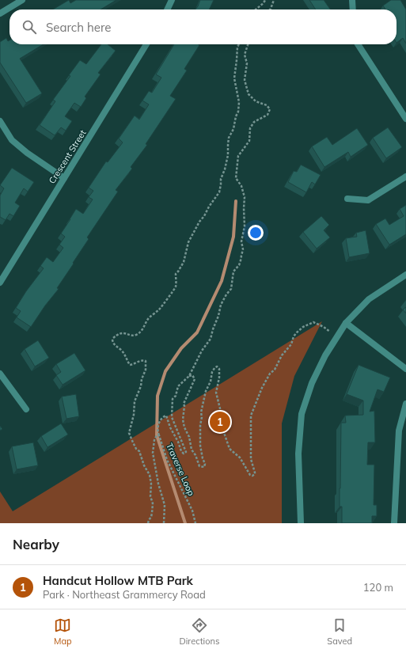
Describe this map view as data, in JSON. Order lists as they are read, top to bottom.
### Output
{
  "streets": {
    "street": ["Crescent Street"],
    "path": ["Traverse Loop"]
  },
  "page": {
    "search": "Search here",
    "pins": "1",
    "heading": "Nearby",
    "list": [
      {
        "mark": "1",
        "name": "Handcut Hollow MTB Park",
        "note": "Park · Northeast Grammercy Road",
        "value": "120 m"
      }
    ],
    "nav": ["Map", "Directions", "Saved"]
  }
}
